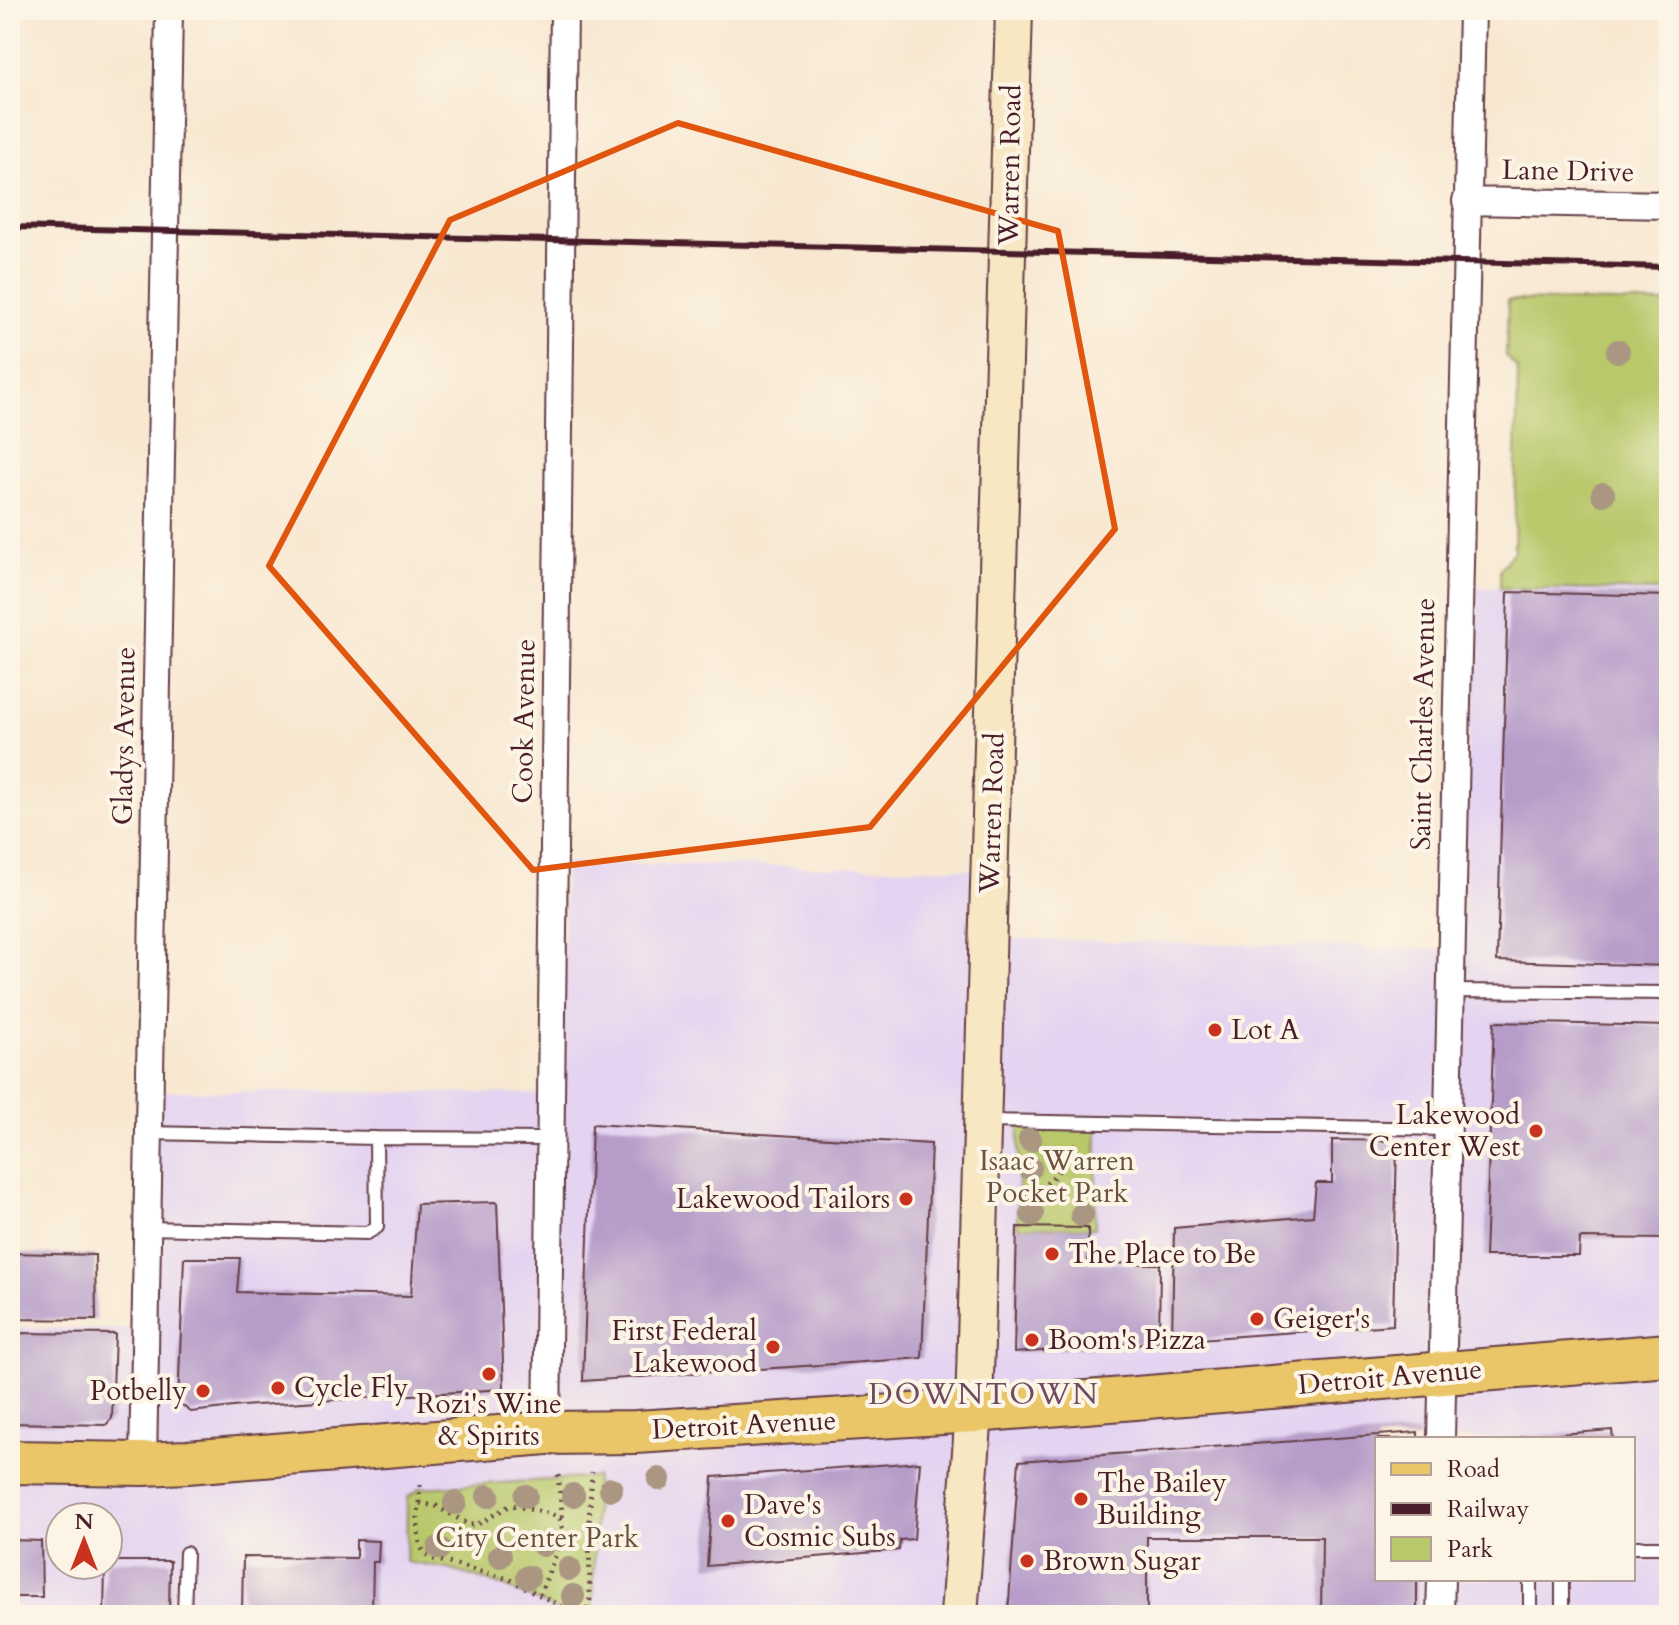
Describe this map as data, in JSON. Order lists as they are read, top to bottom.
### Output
{
  "streets": {
    "main road": ["Warren Road", "Detroit Avenue"],
    "street": [
      "Lane Drive",
      "Cook Avenue",
      "Saint Charles Avenue",
      "Gladys Avenue"
    ]
  },
  "crossings": [
    ["Warren Road", "Detroit Avenue"],
    ["Lane Drive", "Saint Charles Avenue"],
    ["Cook Avenue", "Detroit Avenue"],
    ["Saint Charles Avenue", "Detroit Avenue"],
    ["Gladys Avenue", "Detroit Avenue"]
  ],
  "districts": ["DOWNTOWN"],
  "parks": ["Isaac Warren Pocket Park", "City Center Park"],
  "places": [
    "Lot A",
    "Lakewood Center West",
    "Lakewood Tailors",
    "The Place to Be",
    "Geiger's",
    "Boom's Pizza",
    "First Federal Lakewood",
    "Rozi's Wine & Spirits",
    "Cycle Fly",
    "Potbelly",
    "The Bailey Building",
    "Dave's Cosmic Subs",
    "Brown Sugar"
  ],
  "legend": ["Road", "Railway", "Park"],
  "north": "top"
}
